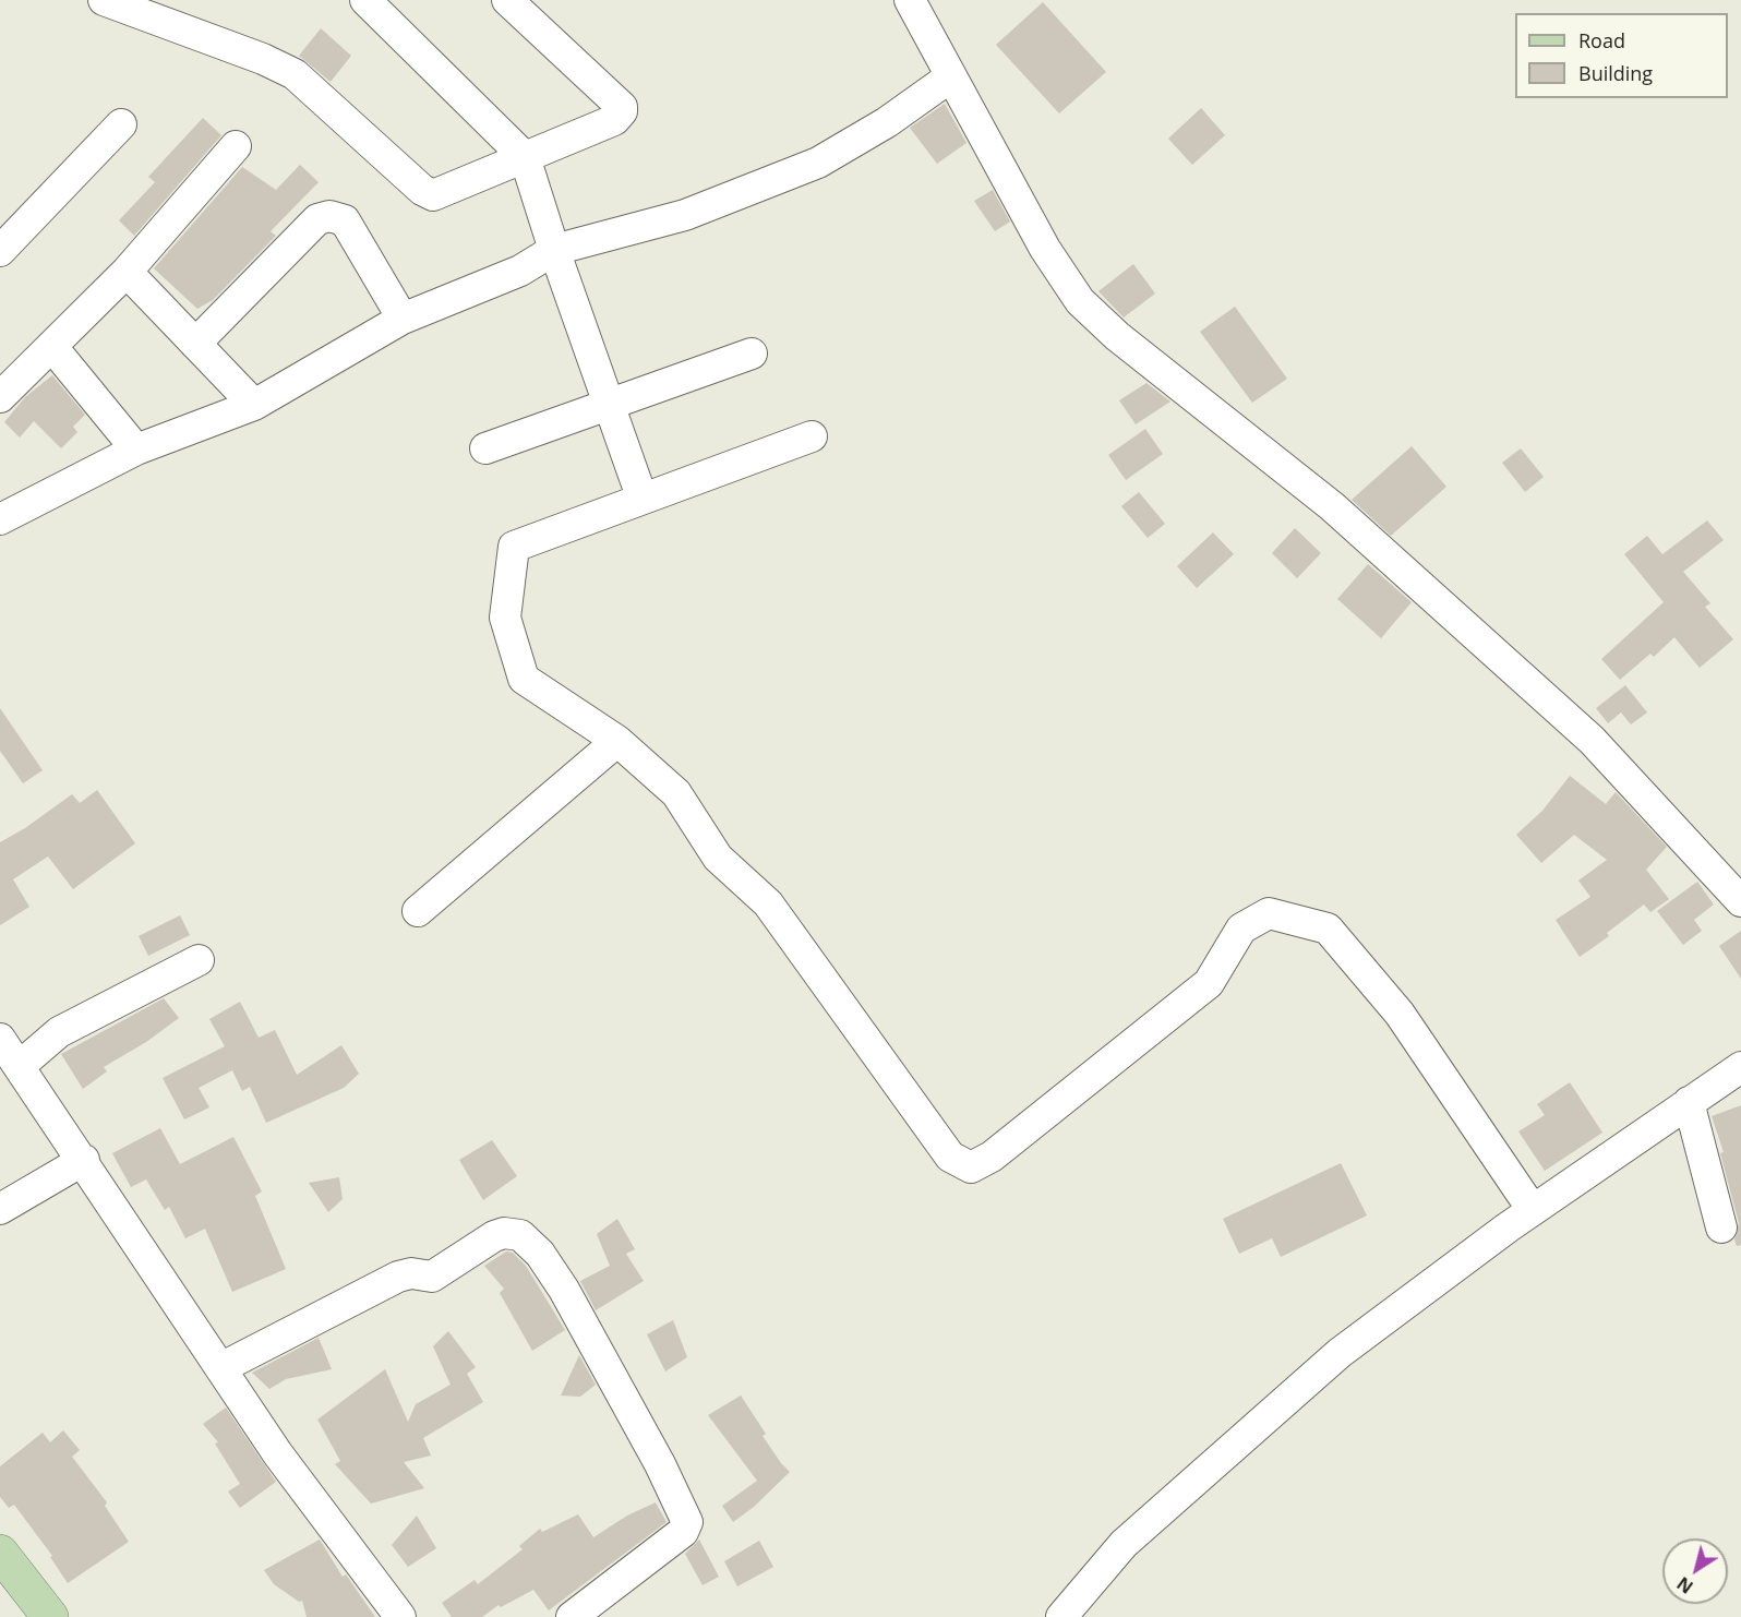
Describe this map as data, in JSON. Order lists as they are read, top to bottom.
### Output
{
  "legend": ["Road", "Building"],
  "north": "bottom left"
}
